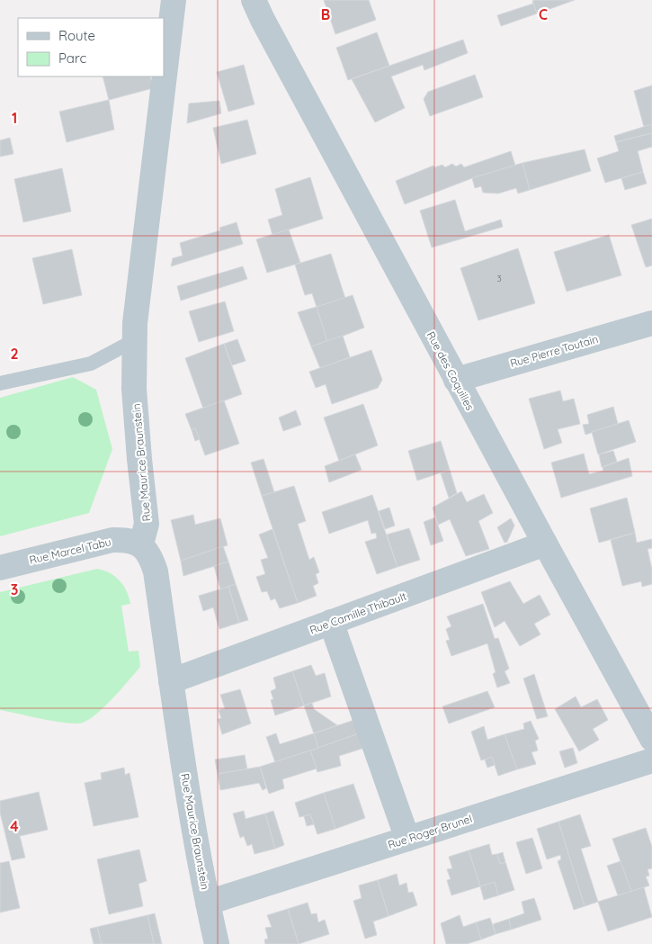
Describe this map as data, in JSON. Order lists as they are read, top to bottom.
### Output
{
  "streets": {
    "street": [
      "Rue Pierre Toutain",
      "Rue des Coquilles",
      "Rue Maurice Braunstein",
      "Rue Marcel Tabu",
      "Rue Camille Thibault",
      "Rue Roger Brunel"
    ]
  },
  "crossings": [
    ["Rue Pierre Toutain", "Rue des Coquilles"],
    ["Rue des Coquilles", "Rue Camille Thibault"],
    ["Rue Maurice Braunstein", "Rue Marcel Tabu"],
    ["Rue Maurice Braunstein", "Rue Camille Thibault"],
    ["Rue Maurice Braunstein", "Rue Roger Brunel"]
  ],
  "house_numbers": ["3"],
  "legend": ["Route", "Parc"],
  "grid": {
    "columns": ["B", "C"],
    "rows": [
      "1",
      "2",
      "3",
      "4"
    ]
  }
}
